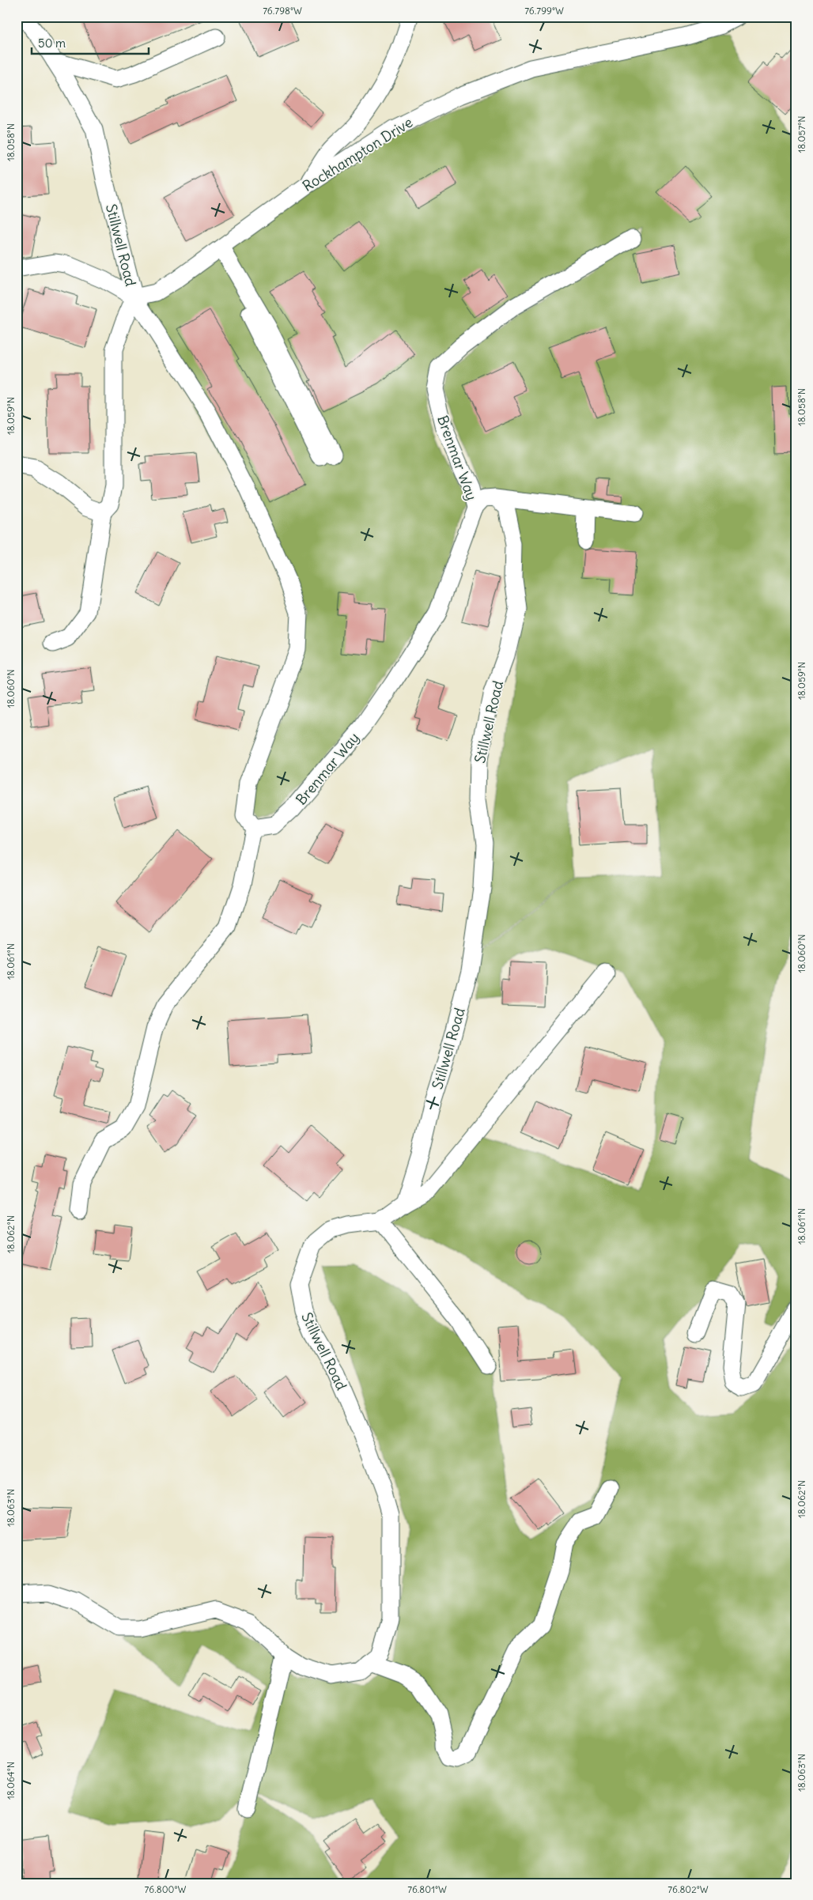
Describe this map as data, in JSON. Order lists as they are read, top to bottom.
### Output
{
  "streets": {
    "street": ["Rockhampton Drive", "Stillwell Road", "Brenmar Way"]
  },
  "crossings": [
    ["Rockhampton Drive", "Stillwell Road"]
  ],
  "scale_bar": "50 m",
  "coordinates": [
    "76.798°W",
    "76.799°W",
    "18.057°N",
    "18.058°N",
    "18.059°N",
    "18.060°N",
    "18.061°N",
    "18.062°N",
    "18.063°N",
    "18.064°N",
    "76.800°W",
    "76.801°W",
    "76.802°W"
  ]
}
